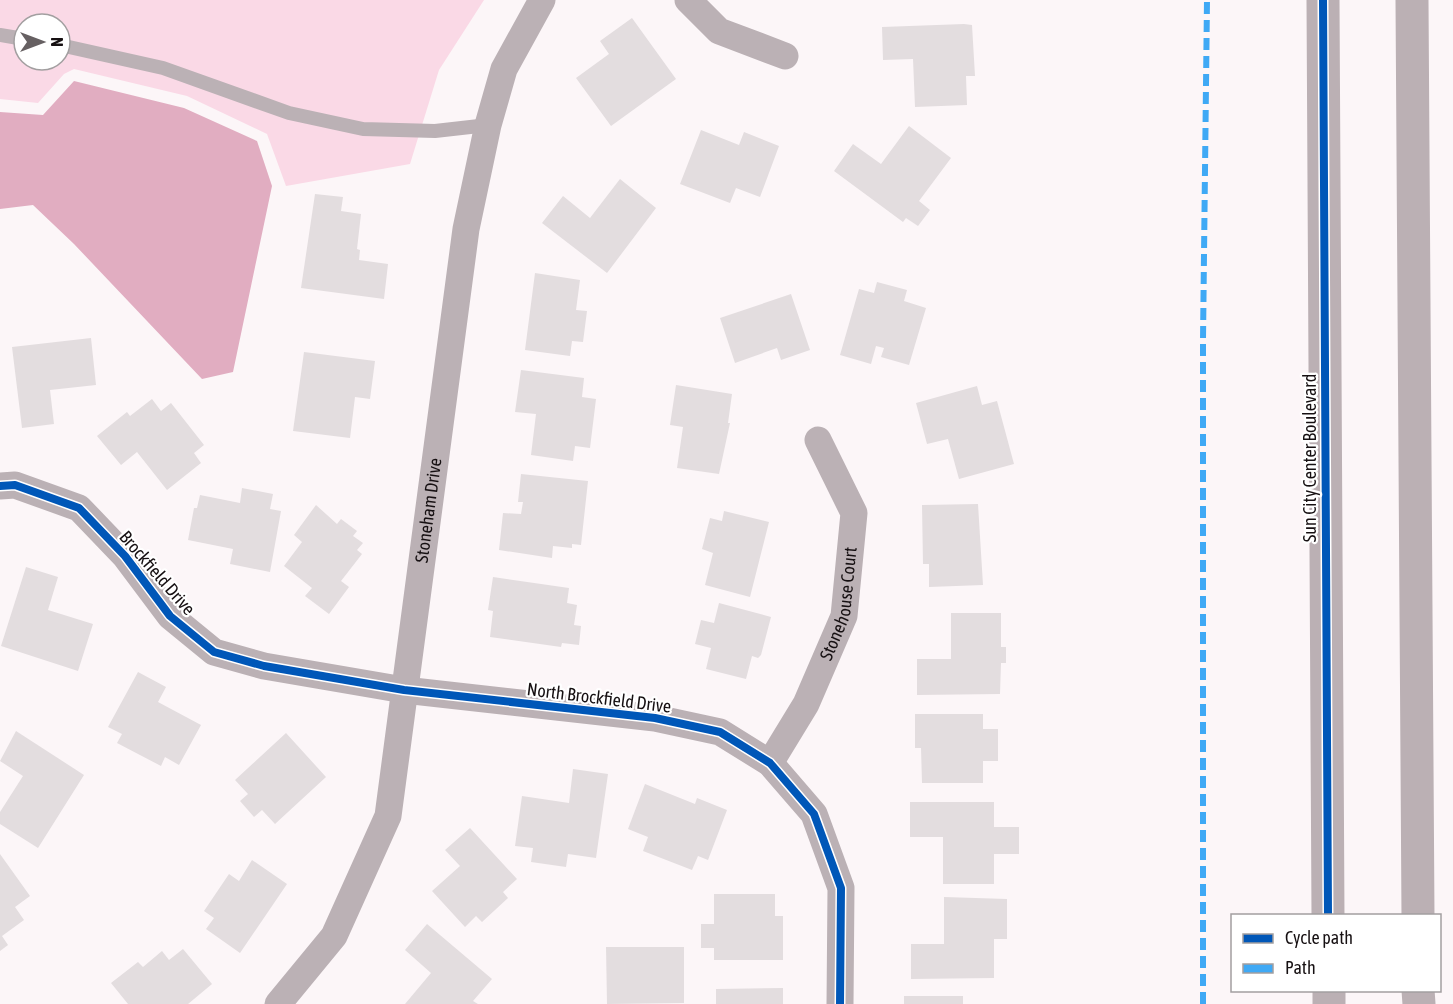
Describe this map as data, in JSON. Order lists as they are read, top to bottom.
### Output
{
  "streets": {
    "main road": ["Sun City Center Boulevard"],
    "street": [
      "Stoneham Drive",
      "Brockfield Drive",
      "Stonehouse Court",
      "North Brockfield Drive"
    ]
  },
  "crossings": [
    ["Stoneham Drive", "Brockfield Drive"],
    ["Stoneham Drive", "North Brockfield Drive"],
    ["Brockfield Drive", "North Brockfield Drive"],
    ["Stonehouse Court", "North Brockfield Drive"]
  ],
  "legend": ["Cycle path", "Path"],
  "north": "right"
}
